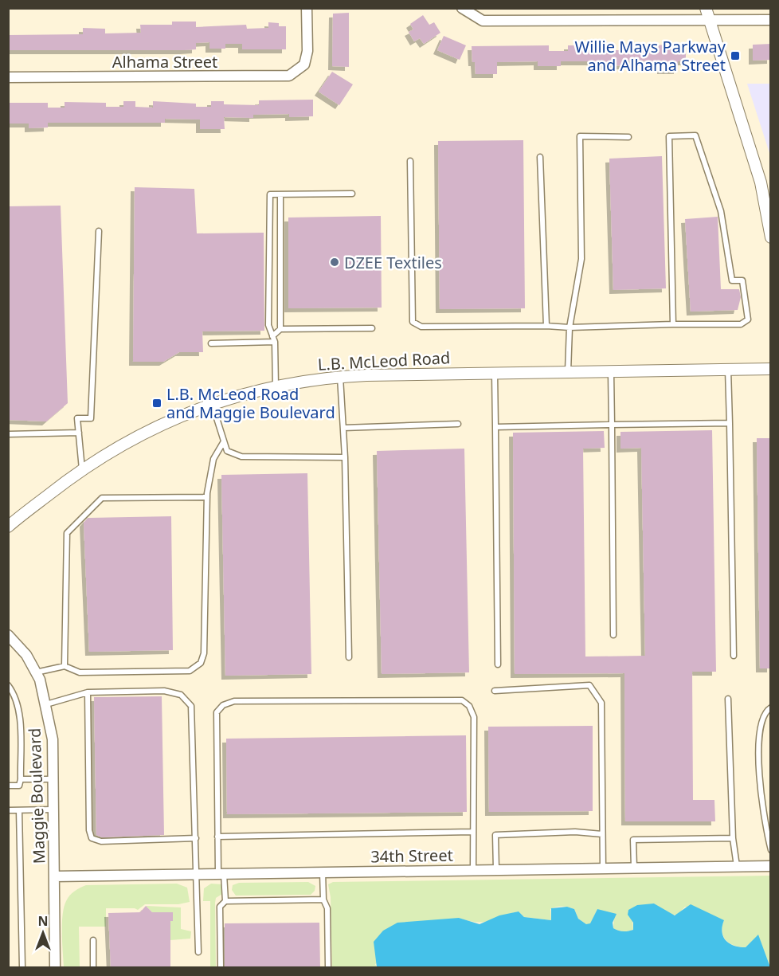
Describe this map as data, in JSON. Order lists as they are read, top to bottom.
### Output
{
  "streets": {
    "street": [
      "Alhama Street",
      "L.B. McLeod Road",
      "Maggie Boulevard",
      "34th Street"
    ]
  },
  "crossings": [
    ["Maggie Boulevard", "34th Street"]
  ],
  "places": {
    "transit": ["Willie Mays Parkway and Alhama Street", "L.B. McLeod Road and Maggie Boulevard"],
    "other": ["DZEE Textiles"]
  },
  "north": "top"
}
